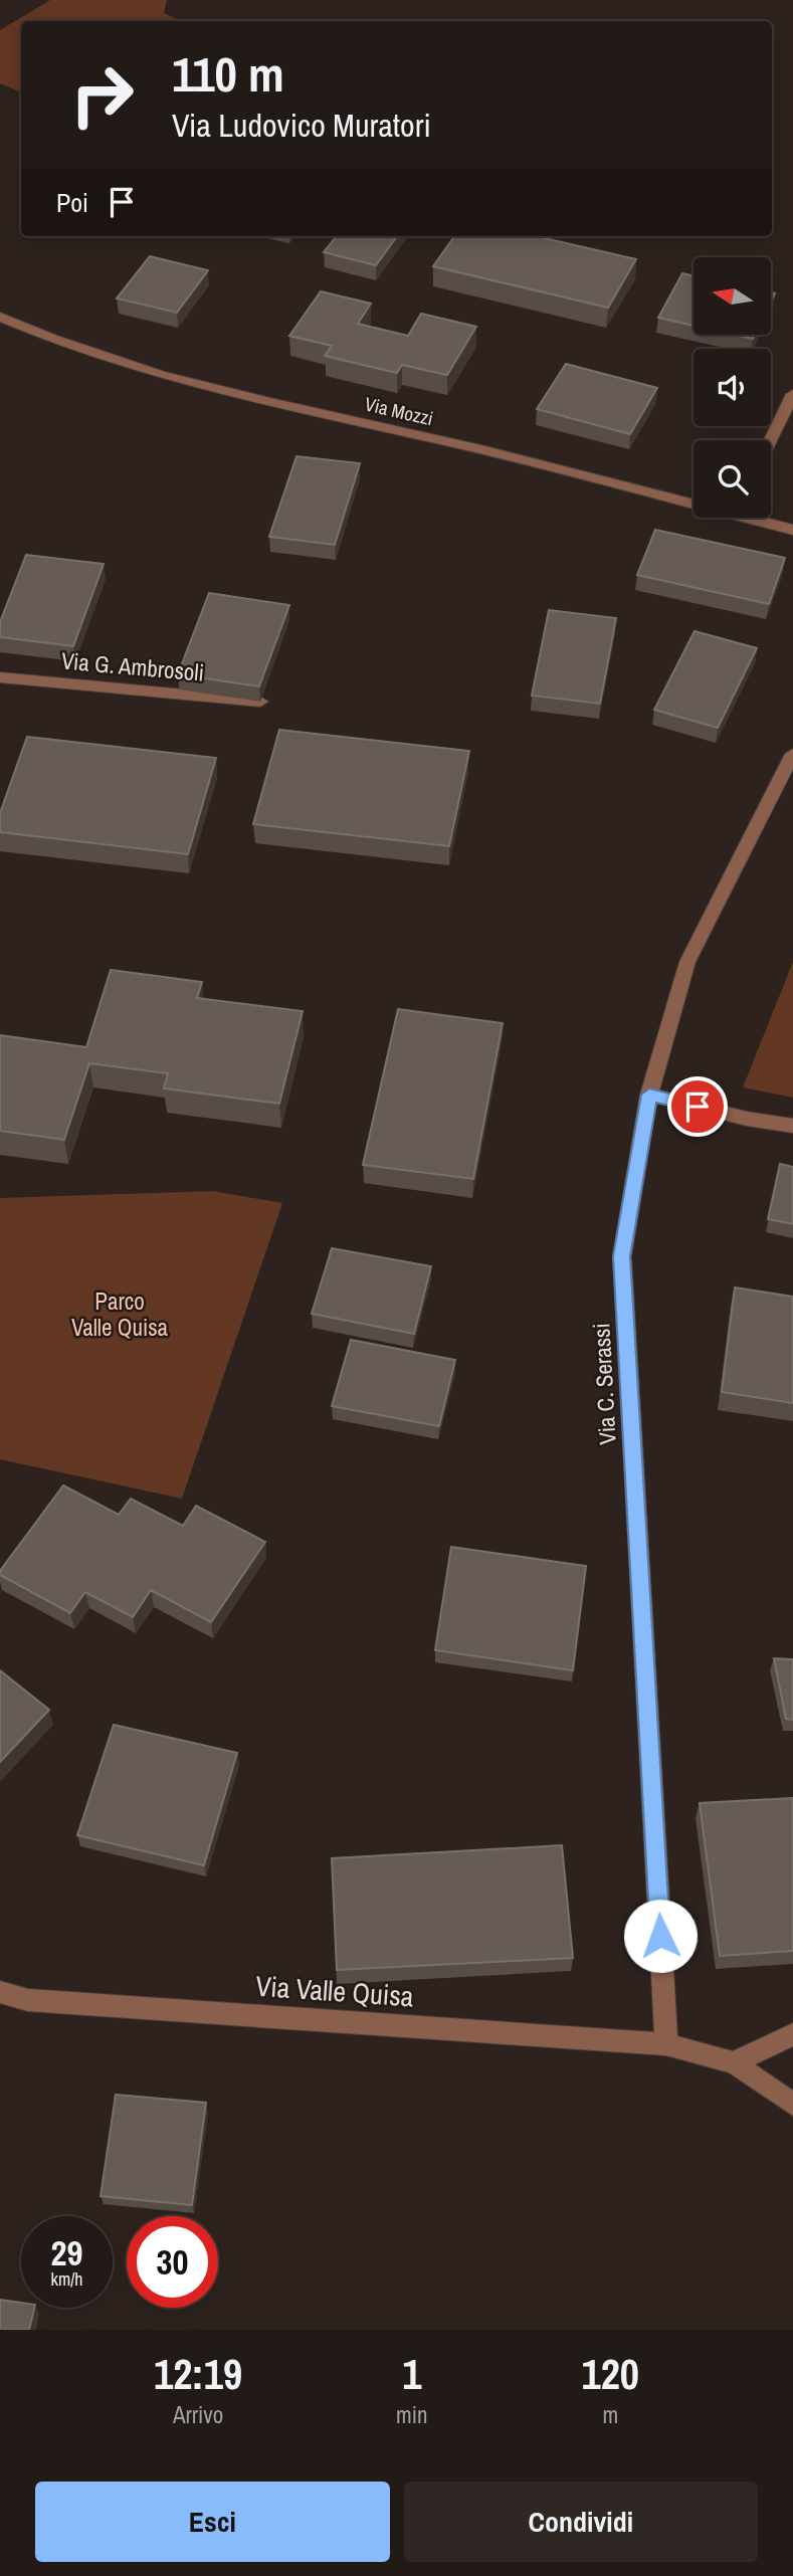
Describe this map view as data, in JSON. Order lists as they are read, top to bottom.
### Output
{
  "streets": {
    "street": [
      "Via Mozzi",
      "Via G. Ambrosoli",
      "Via C. Serassi",
      "Via Valle Quisa"
    ]
  },
  "crossings": [
    ["Via C. Serassi", "Via Valle Quisa"]
  ],
  "parks": ["Parco Valle Quisa"],
  "north": "left",
  "page": {
    "turn": ["110 m", "Via Ludovico Muratori"],
    "then": "Poi",
    "speed": "29 km/h",
    "limit": "30",
    "eta": [
      "12:19",
      "Arrivo",
      "1",
      "min",
      "120",
      "m"
    ],
    "buttons": ["Esci", "Condividi"]
  }
}
